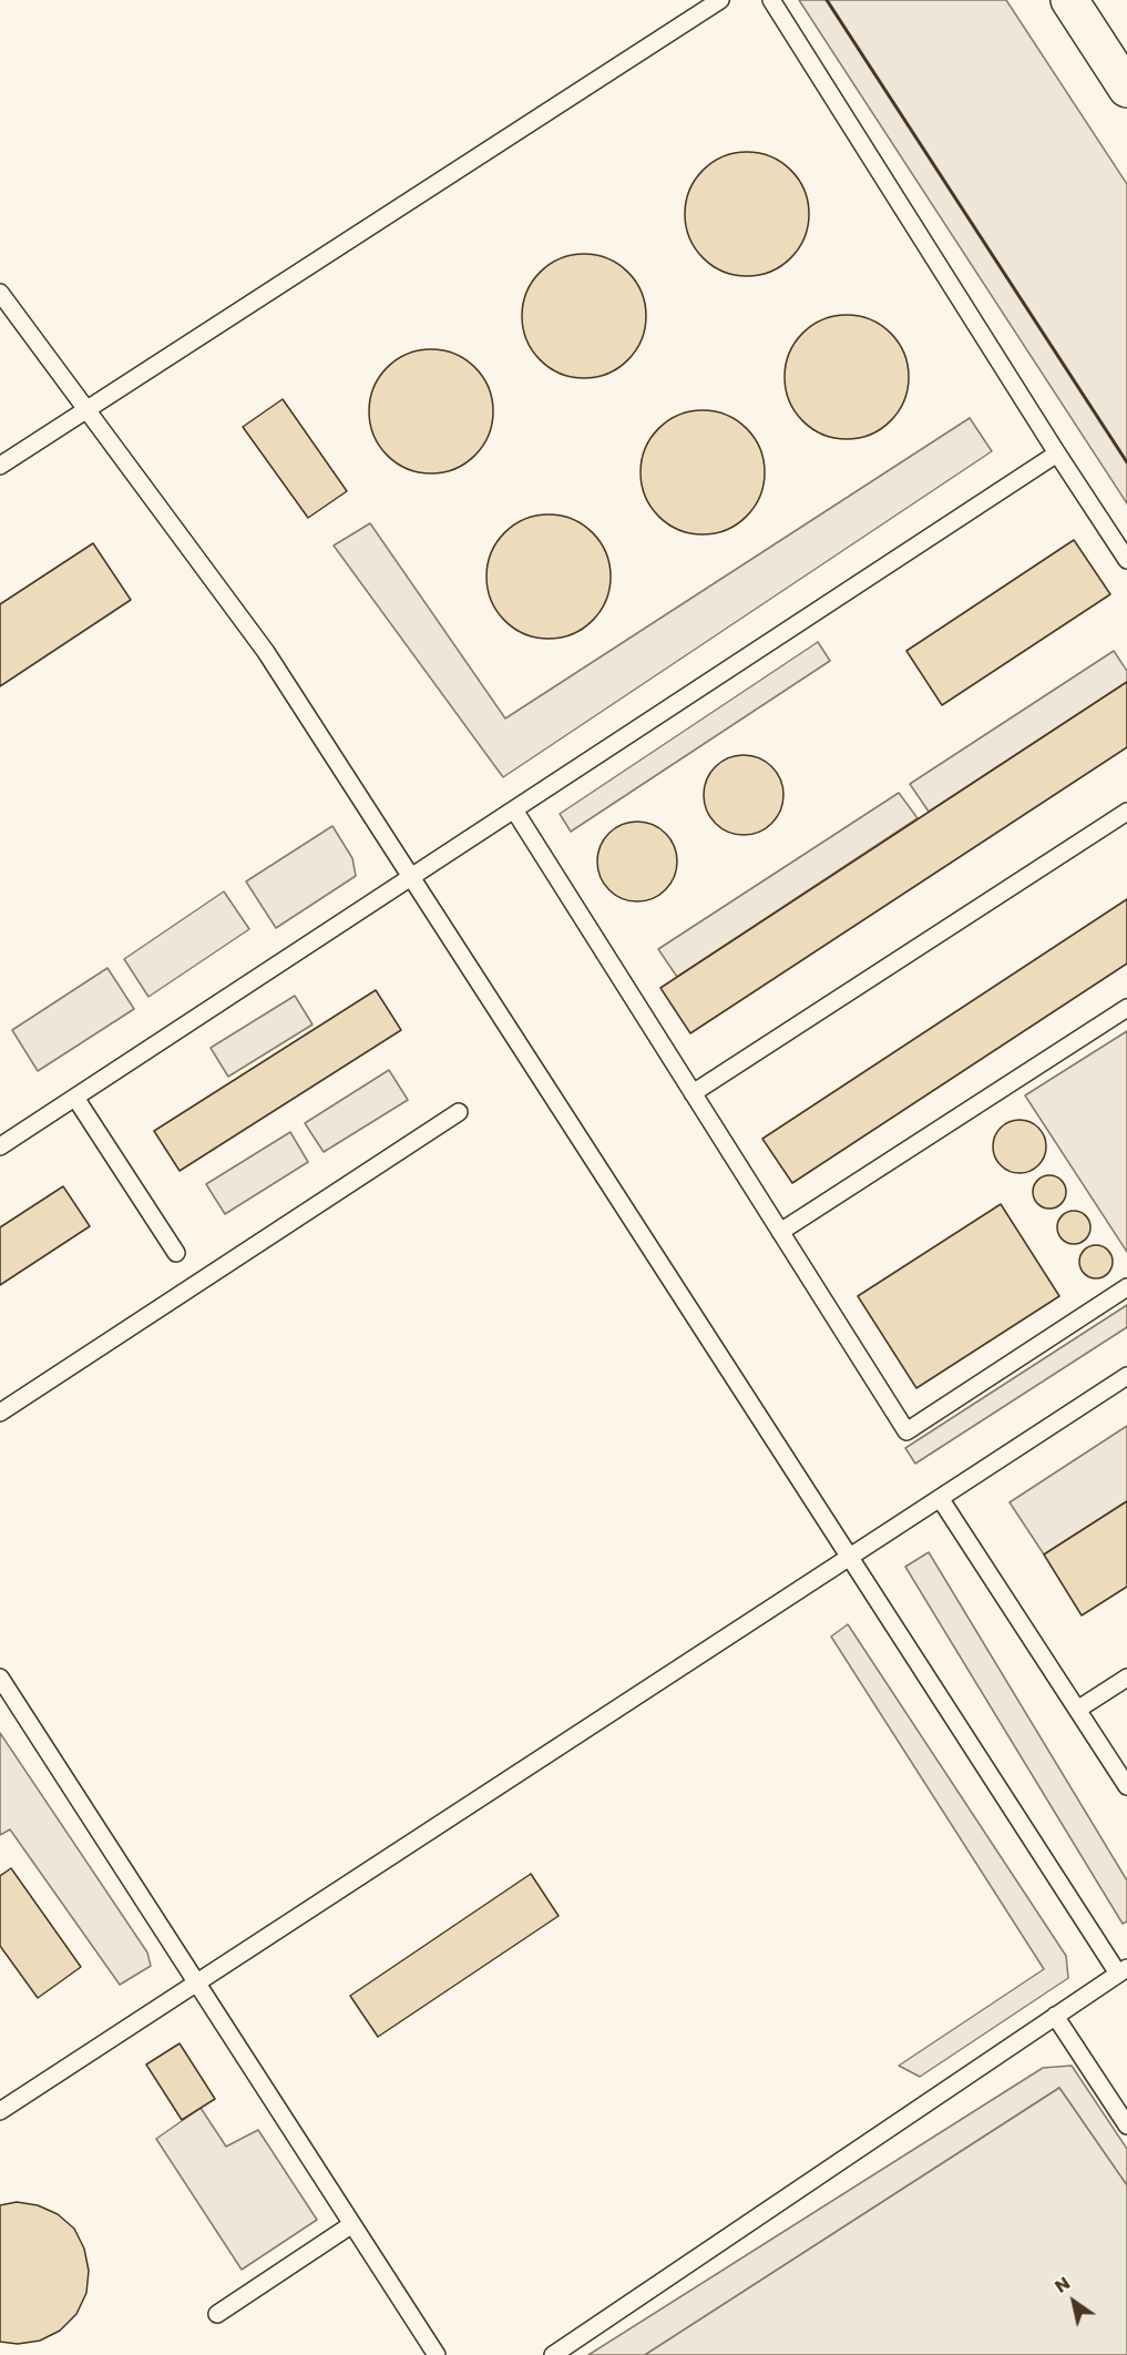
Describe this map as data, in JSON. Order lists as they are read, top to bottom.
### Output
{
  "north": "top left"
}
